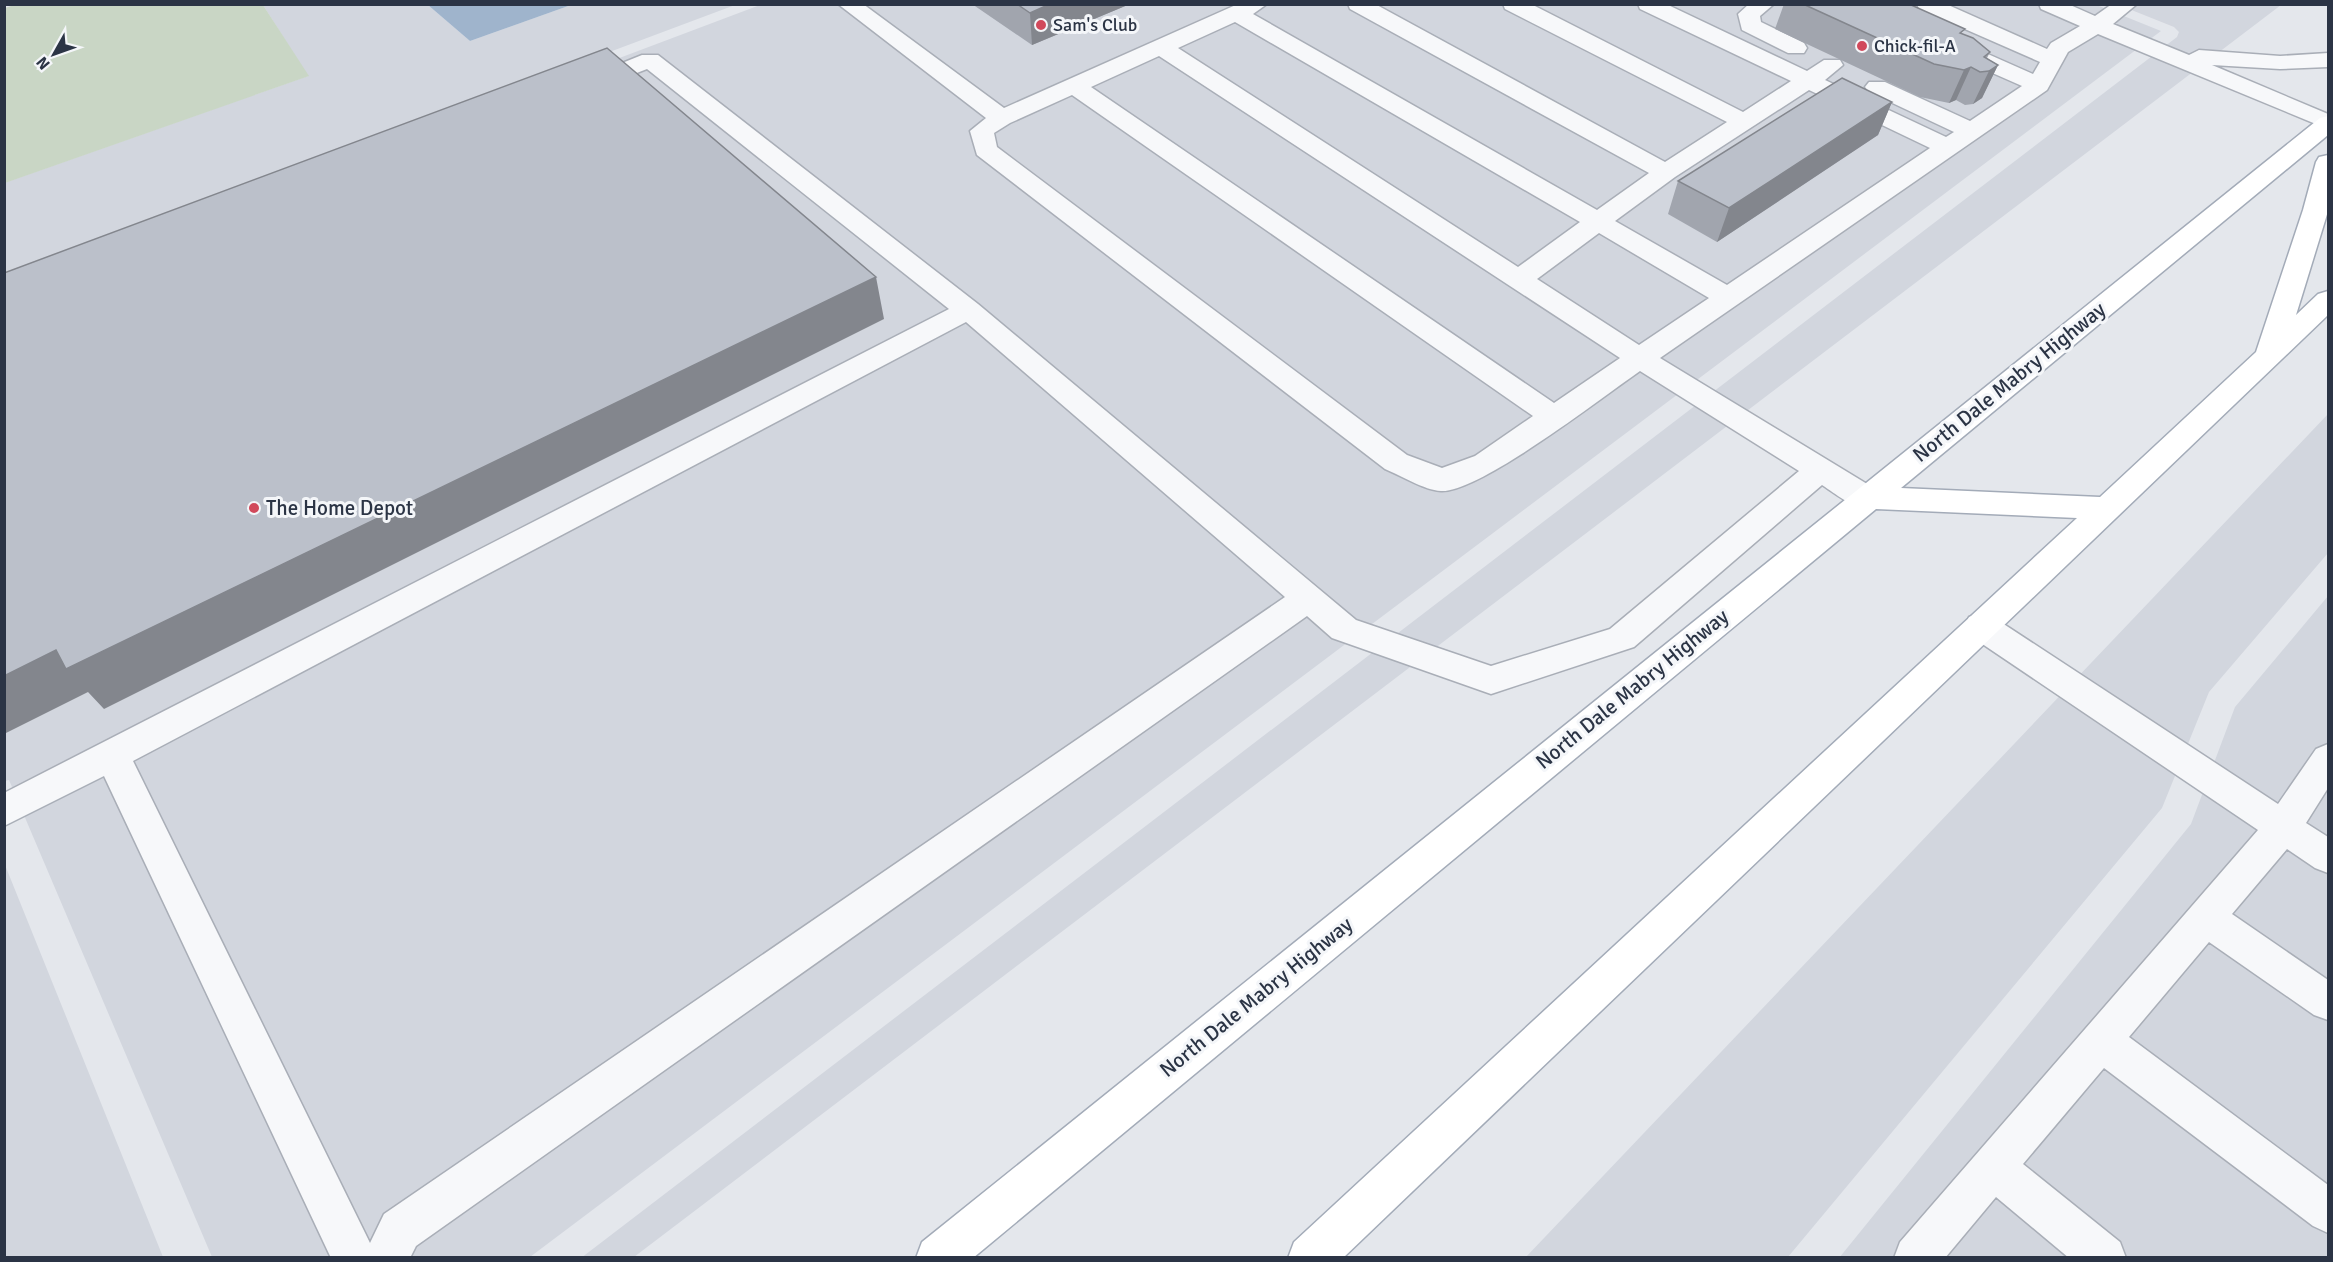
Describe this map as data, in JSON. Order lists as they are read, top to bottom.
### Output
{
  "streets": {
    "main road": ["North Dale Mabry Highway"]
  },
  "places": ["Sam's Club", "Chick-fil-A", "The Home Depot"],
  "north": "bottom left"
}
